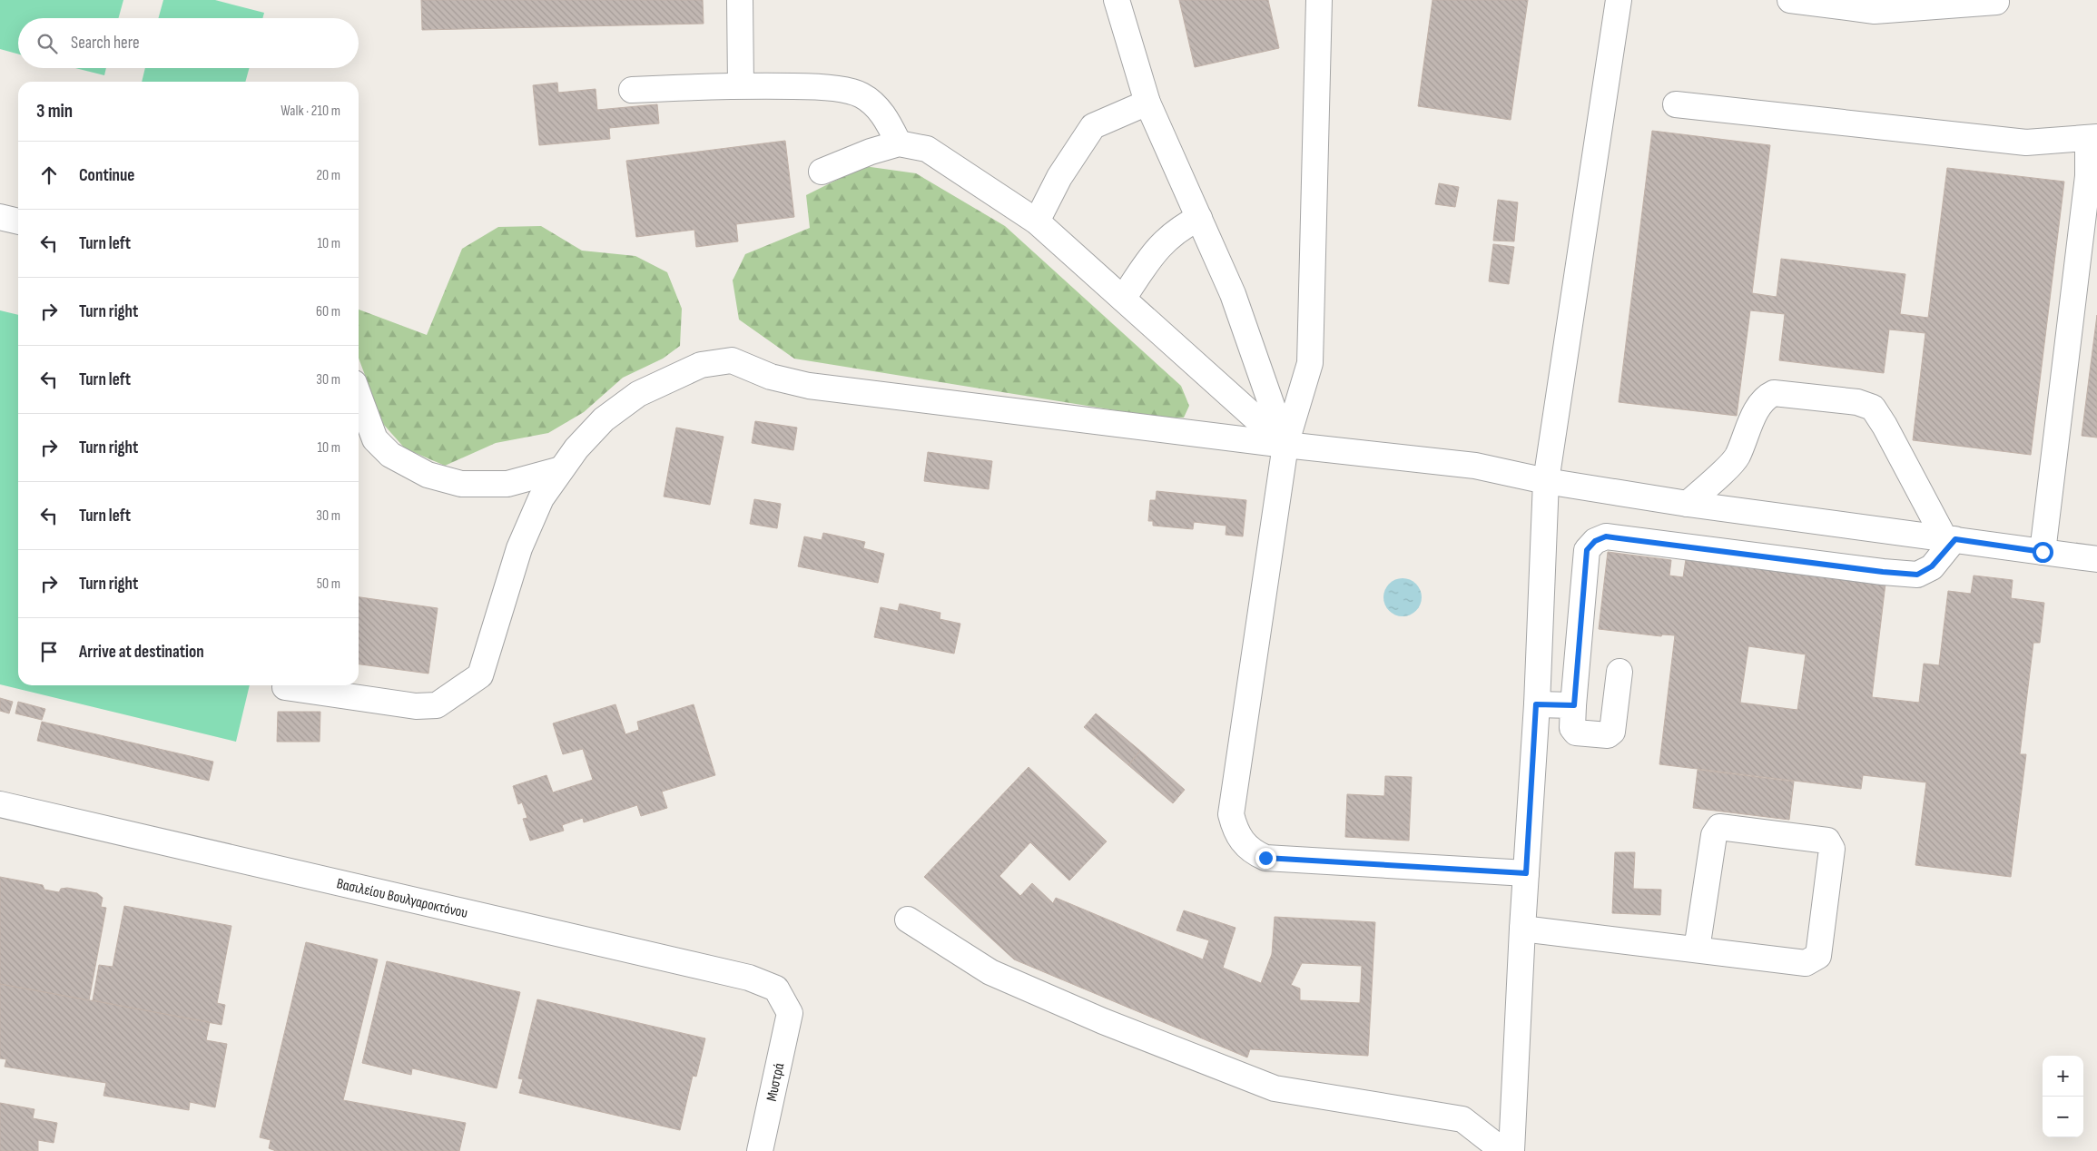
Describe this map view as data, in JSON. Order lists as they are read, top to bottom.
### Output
{
  "streets": {
    "street": ["Βασιλείου Βουλγαροκτόνου", "Μυστρά"]
  },
  "crossings": [
    ["Βασιλείου Βουλγαροκτόνου", "Μυστρά"]
  ],
  "page": {
    "search": "Search here",
    "heading": ["3 min", "Walk · 210 m"],
    "list": [
      ["Continue", "20 m"],
      ["Turn left", "10 m"],
      ["Turn right", "60 m"],
      ["Turn left", "30 m"],
      ["Turn right", "10 m"],
      ["Turn left", "30 m"],
      ["Turn right", "50 m"],
      "Arrive at destination"
    ],
    "map_buttons": ["+", "−"]
  }
}
